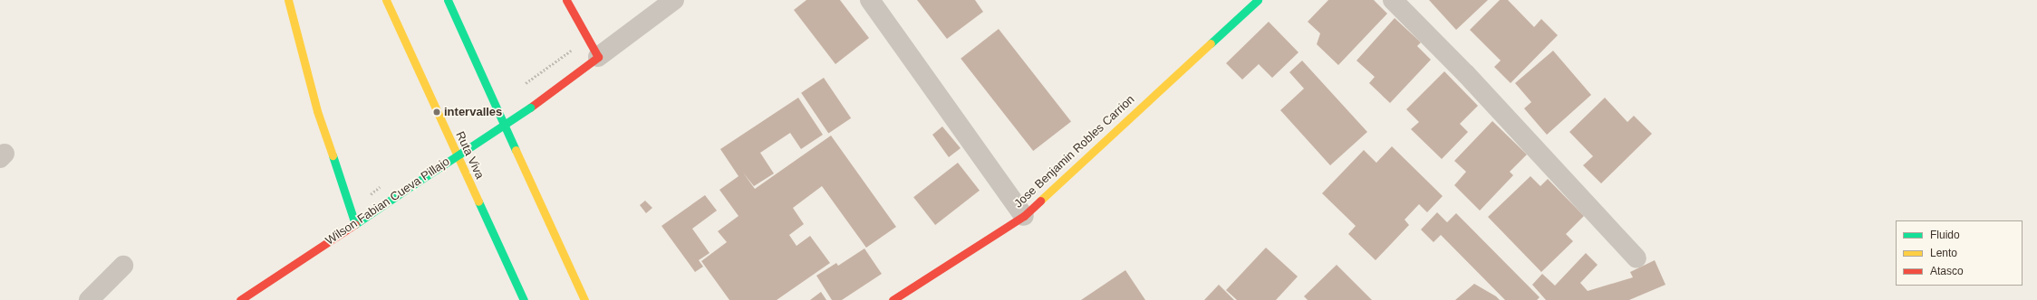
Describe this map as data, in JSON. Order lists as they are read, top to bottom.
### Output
{
  "streets": {
    "main road": ["Jose Benjamin Robles Carrion", "Ruta Viva", "Wilson Fabian Cueva Pillajo"]
  },
  "places": ["intervalles"],
  "legend": ["Fluido", "Lento", "Atasco"]
}
